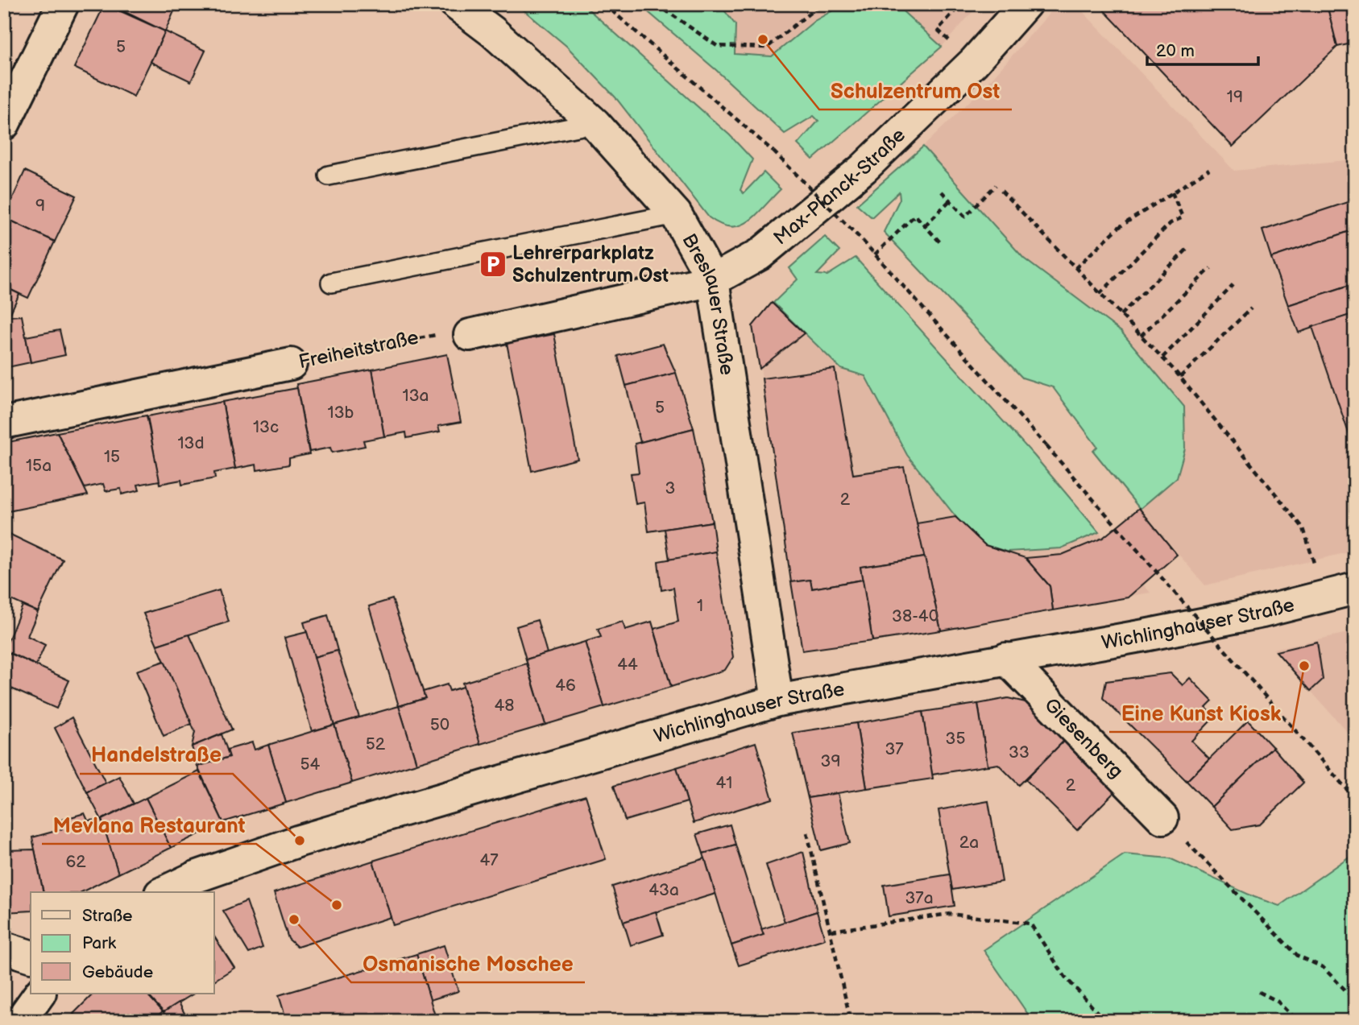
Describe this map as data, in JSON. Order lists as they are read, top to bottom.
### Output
{
  "streets": {
    "street": [
      "Max-Planck-Straße",
      "Breslauer Straße",
      "Freiheitstraße",
      "Wichlinghauser Straße",
      "Giesenberg"
    ]
  },
  "crossings": [
    ["Max-Planck-Straße", "Breslauer Straße"],
    ["Breslauer Straße", "Wichlinghauser Straße"],
    ["Wichlinghauser Straße", "Giesenberg"]
  ],
  "places": {
    "other": [
      "Schulzentrum Ost",
      "Eine Kunst Kiosk",
      "Handelstraße",
      "Mevlana Restaurant",
      "Osmanische Moschee"
    ],
    "parking": ["Lehrerparkplatz Schulzentrum Ost"]
  },
  "house_numbers": [
    "5",
    "19",
    "9",
    "13a",
    "5",
    "13b",
    "13c",
    "13d",
    "15",
    "15a",
    "3",
    "2",
    "1",
    "38-40",
    "44",
    "46",
    "48",
    "50",
    "35",
    "52",
    "37",
    "33",
    "39",
    "54",
    "41",
    "2",
    "2a",
    "47",
    "62",
    "43a",
    "37a"
  ],
  "legend": ["Straße", "Park", "Gebäude"],
  "scale_bar": "20 m"
}
